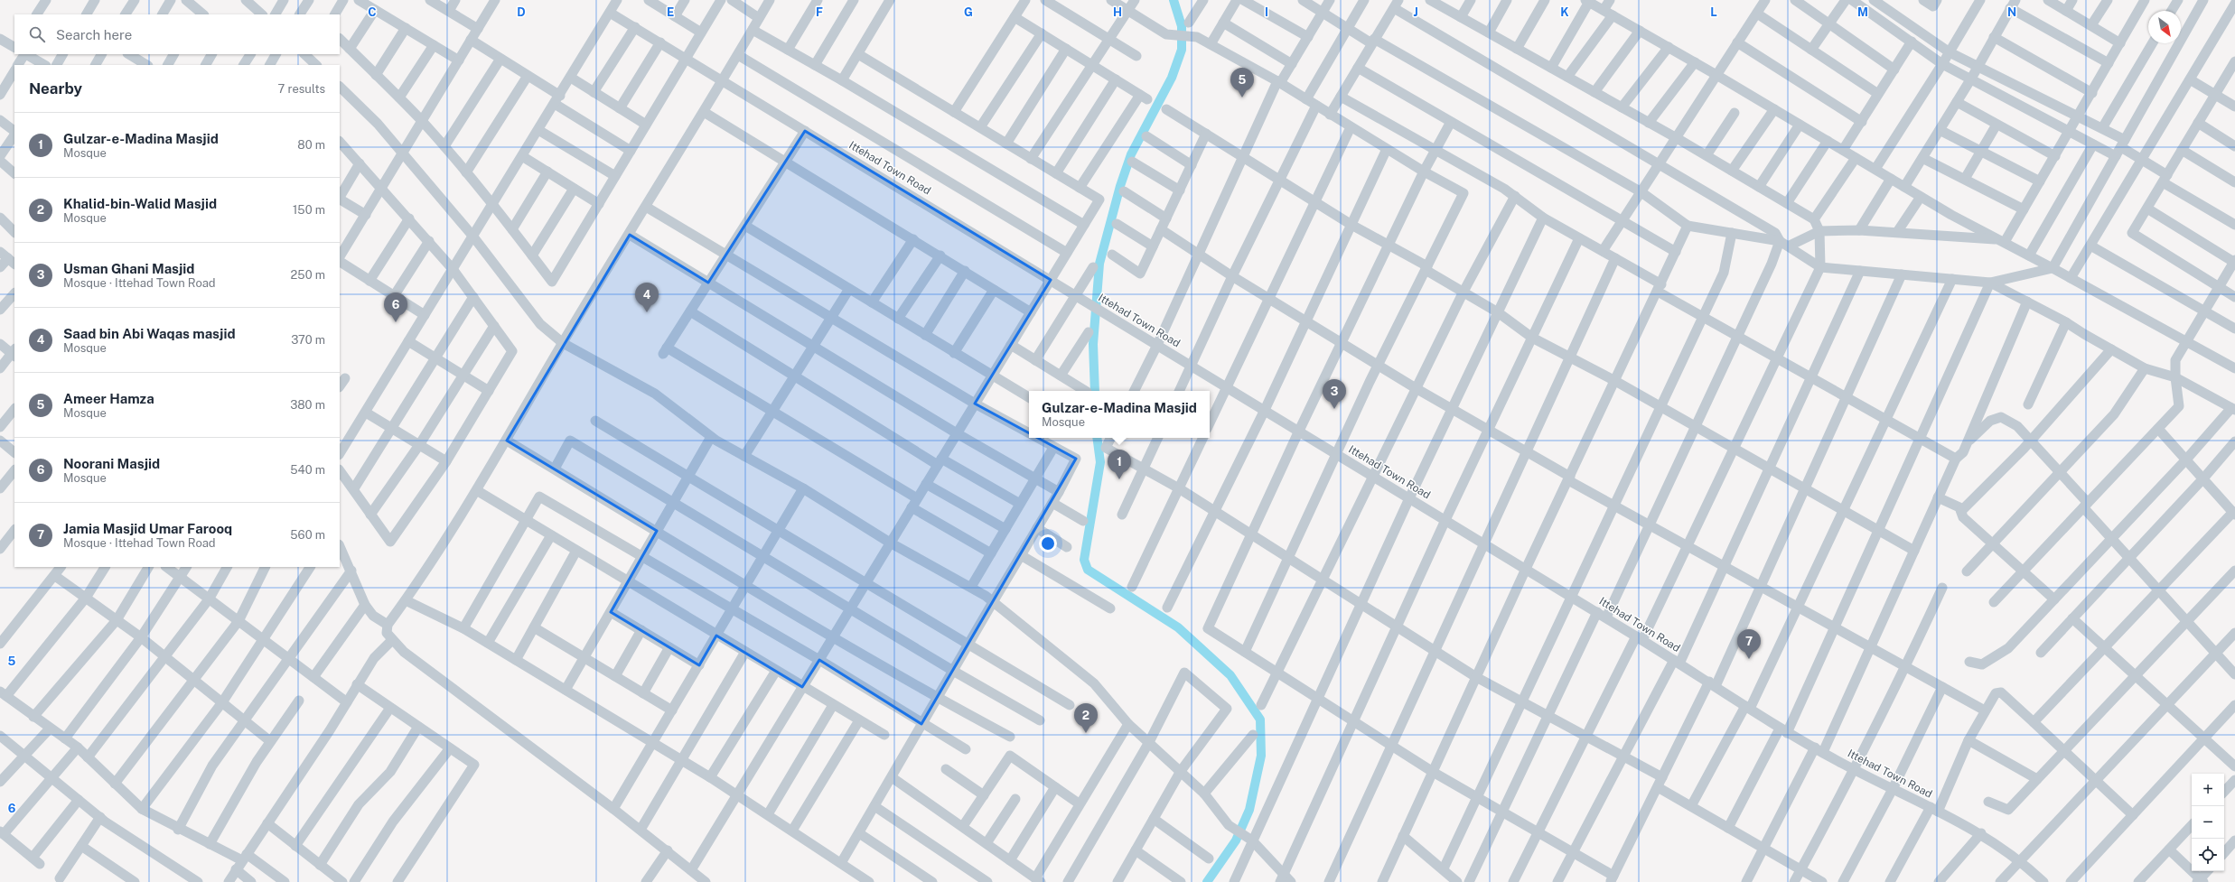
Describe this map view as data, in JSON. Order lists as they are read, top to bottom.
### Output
{
  "streets": {
    "street": ["Ittehad Town Road"]
  },
  "north": "bottom right",
  "page": {
    "search": "Search here",
    "heading": ["Nearby", "7 results"],
    "pins": [
      "5",
      "4",
      "6",
      "3",
      "1",
      "7",
      "2"
    ],
    "list": [
      {
        "mark": "1",
        "name": "Gulzar-e-Madina Masjid",
        "note": "Mosque",
        "value": "80 m"
      },
      {
        "mark": "2",
        "name": "Khalid-bin-Walid Masjid",
        "note": "Mosque",
        "value": "150 m"
      },
      {
        "mark": "3",
        "name": "Usman Ghani Masjid",
        "note": "Mosque · Ittehad Town Road",
        "value": "250 m"
      },
      {
        "mark": "4",
        "name": "Saad bin Abi Waqas masjid",
        "note": "Mosque",
        "value": "370 m"
      },
      {
        "mark": "5",
        "name": "Ameer Hamza",
        "note": "Mosque",
        "value": "380 m"
      },
      {
        "mark": "6",
        "name": "Noorani Masjid",
        "note": "Mosque",
        "value": "540 m"
      },
      {
        "mark": "7",
        "name": "Jamia Masjid Umar Farooq",
        "note": "Mosque · Ittehad Town Road",
        "value": "560 m"
      }
    ],
    "popup": ["Gulzar-e-Madina Masjid", "Mosque"],
    "map_buttons": ["+", "−"]
  },
  "grid": {
    "columns": [
      "C",
      "D",
      "E",
      "F",
      "G",
      "H",
      "I",
      "J",
      "K",
      "L",
      "M",
      "N"
    ],
    "rows": ["5", "6"]
  }
}
